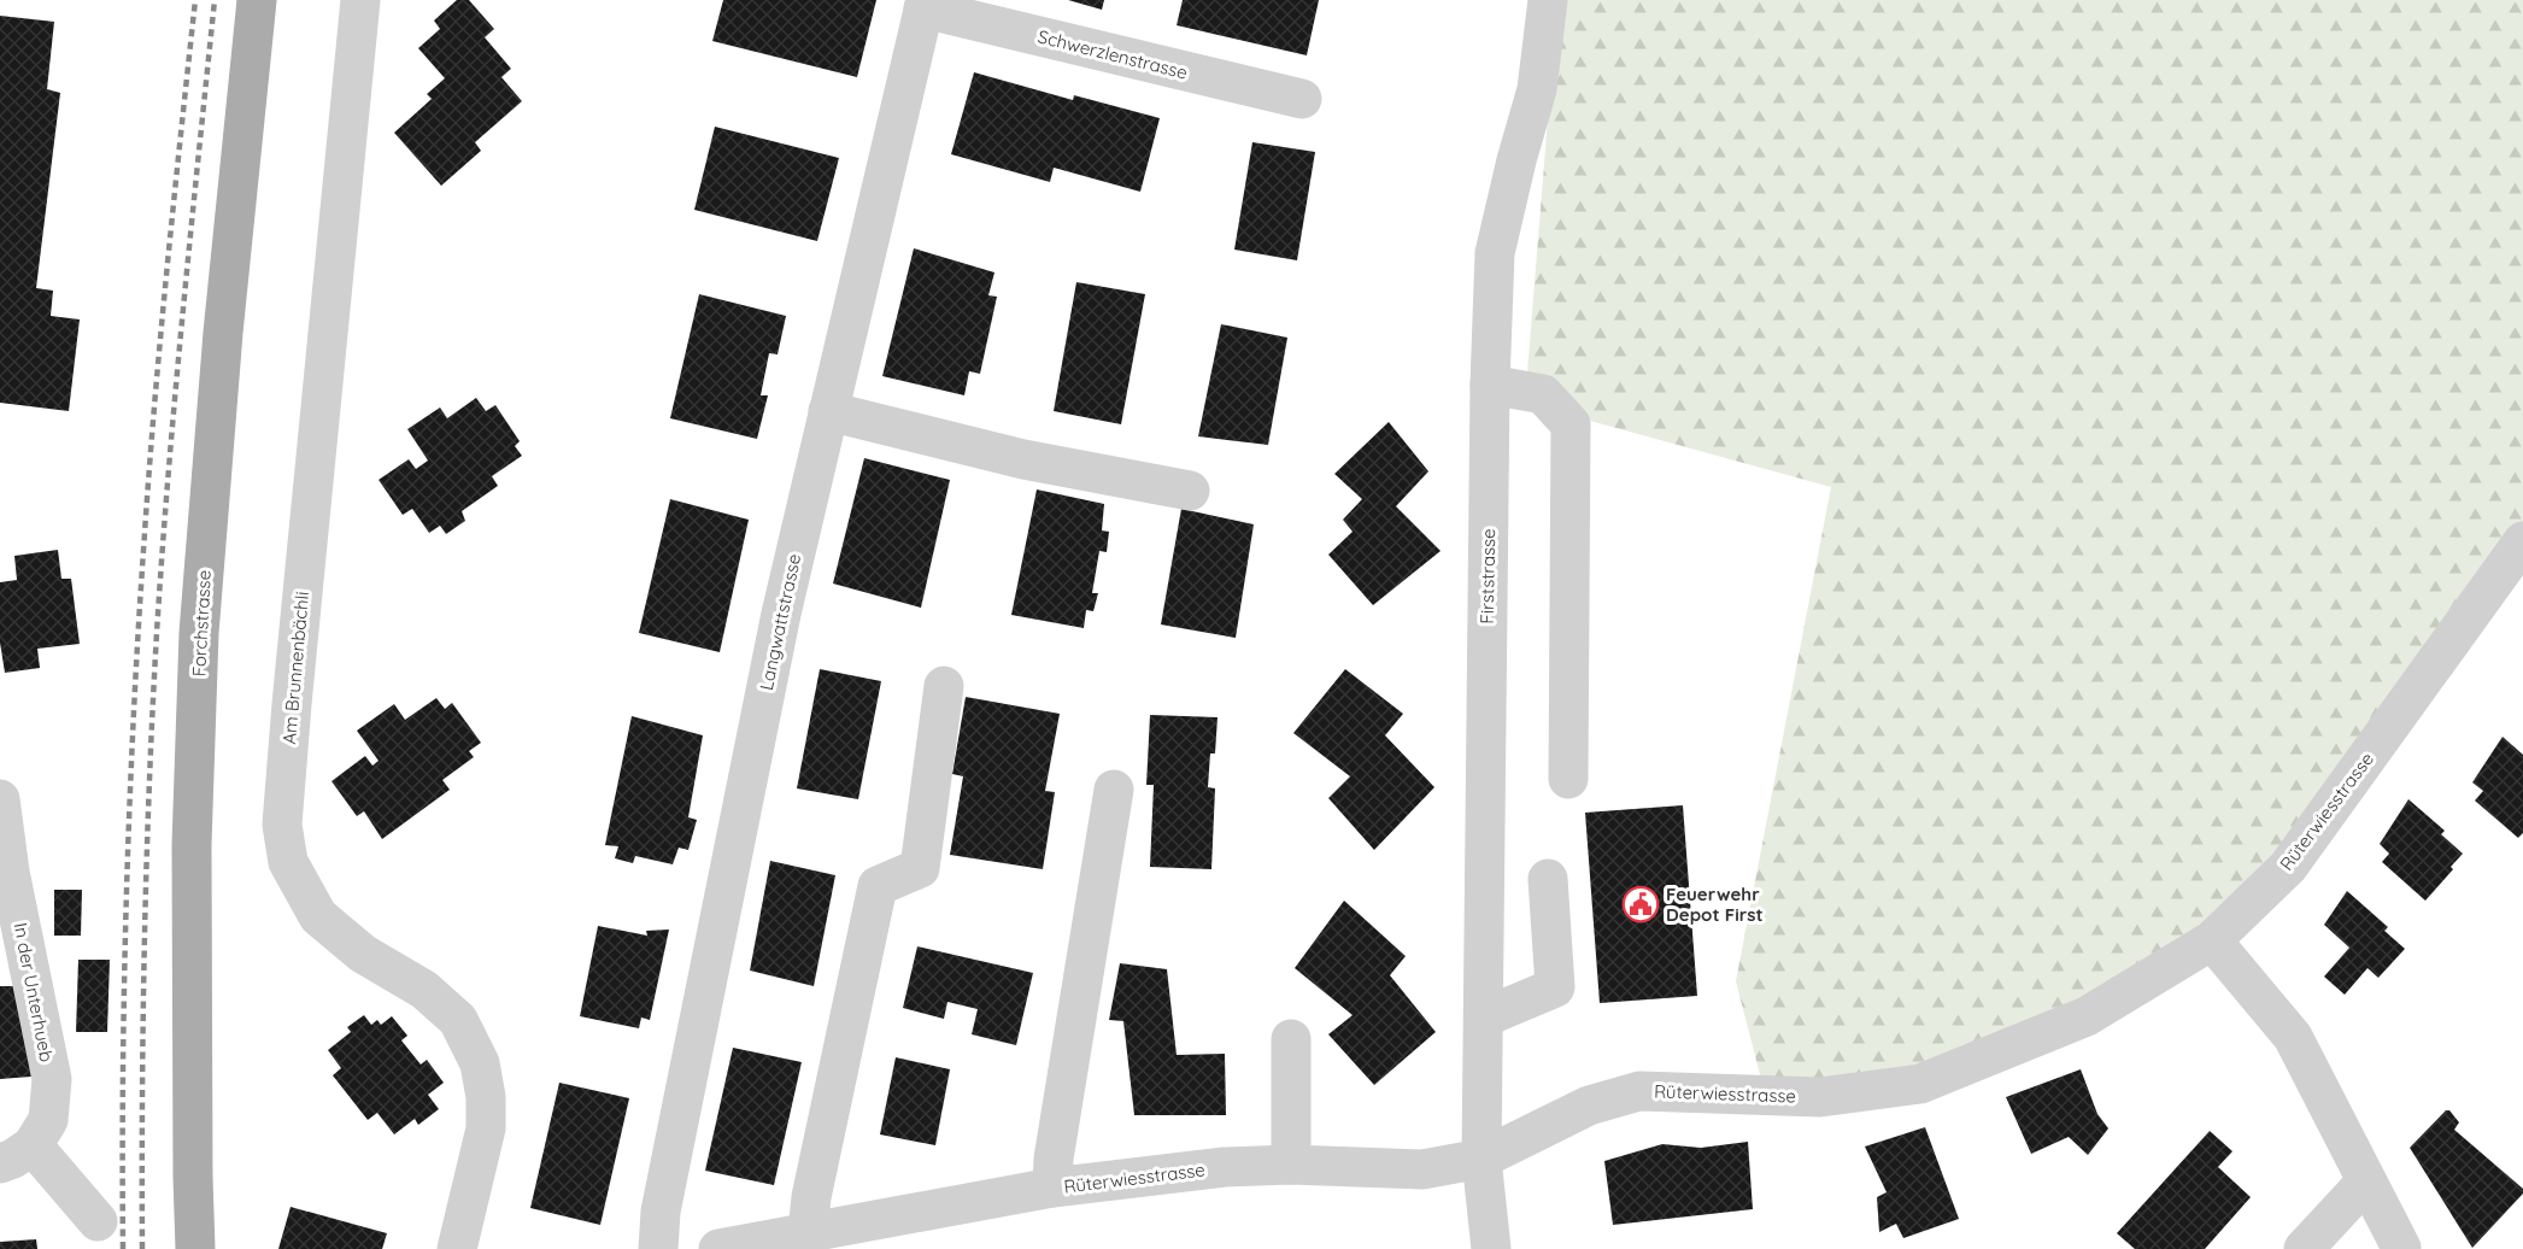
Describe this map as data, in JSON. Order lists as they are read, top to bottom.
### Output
{
  "streets": {
    "main road": ["Forchstrasse"],
    "street": [
      "Schwerzlenstrasse",
      "Firststrasse",
      "Langwattstrasse",
      "Am Brunnenbächli",
      "Rüterwiesstrasse",
      "In der Unterhueb"
    ]
  },
  "crossings": [
    ["Schwerzlenstrasse", "Langwattstrasse"],
    ["Firststrasse", "Rüterwiesstrasse"]
  ],
  "places": {
    "public building": ["Feuerwehr Depot First"]
  }
}
